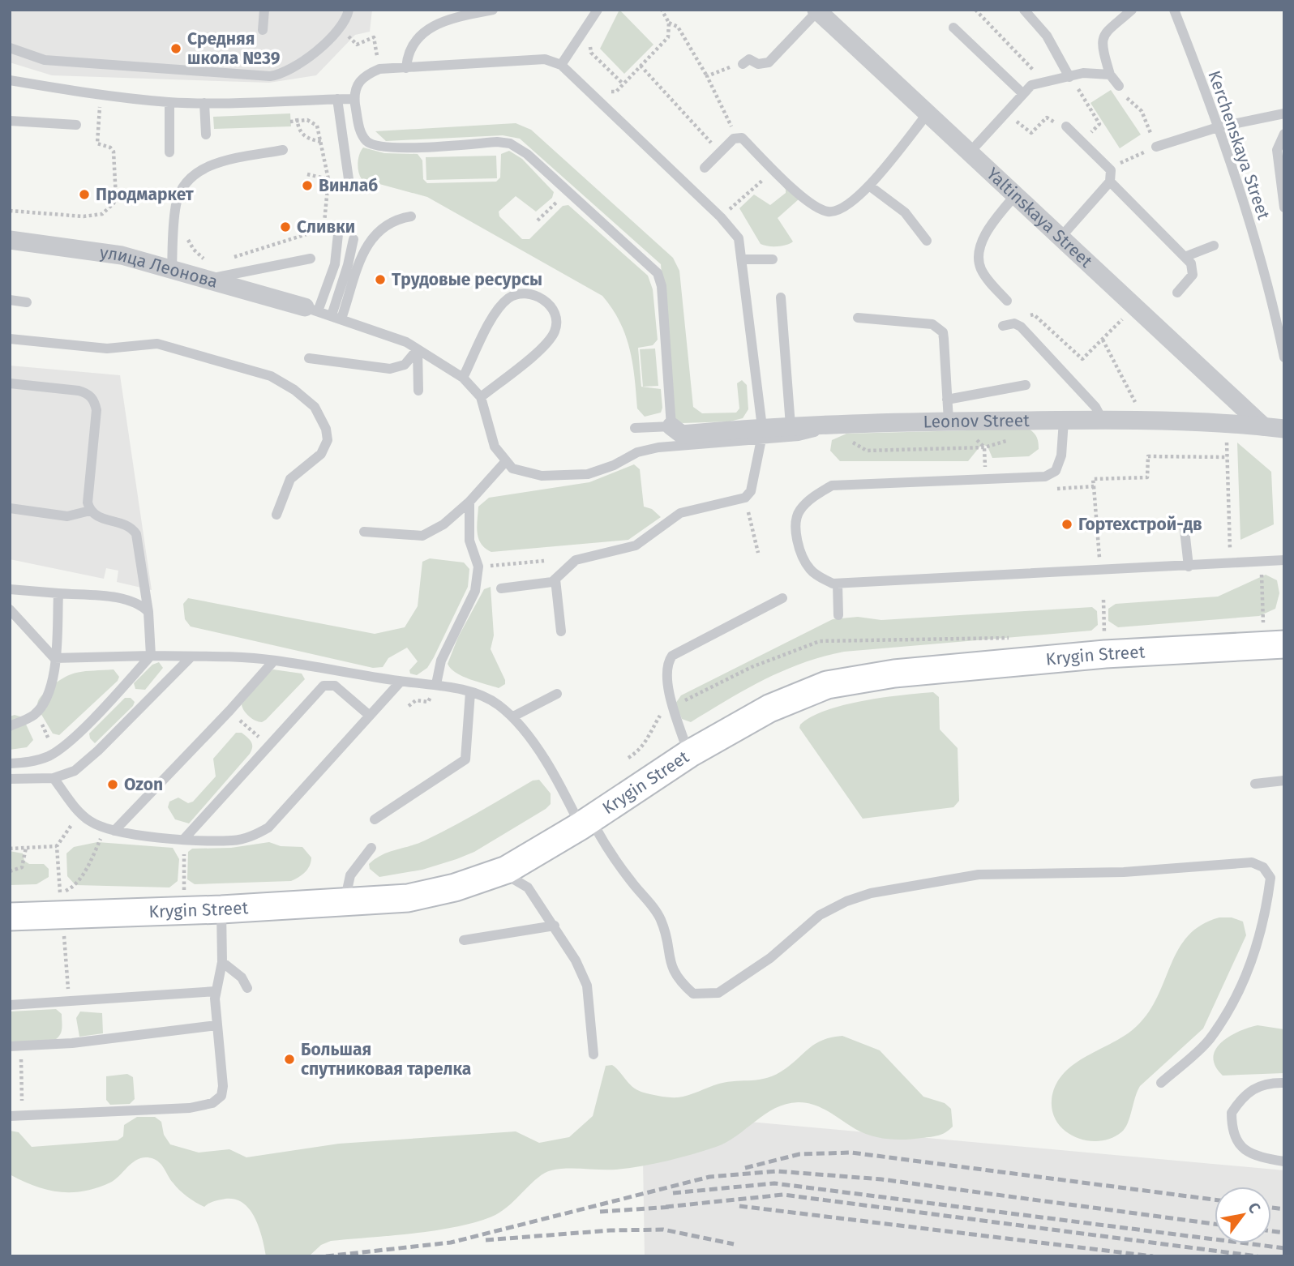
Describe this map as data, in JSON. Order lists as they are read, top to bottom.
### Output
{
  "streets": {
    "main road": ["Krygin Street"],
    "street": ["Yaltinskaya Street", "улица Леонова", "Leonov Street"],
    "lane": ["Kerchenskaya Street"]
  },
  "crossings": [
    ["Yaltinskaya Street", "Leonov Street"]
  ],
  "places": [
    "Средняя школа №39",
    "Винлаб",
    "Продмаркет",
    "Сливки",
    "Трудовые ресурсы",
    "Гортехстрой-дв",
    "Ozon",
    "Большая спутниковая тарелка"
  ],
  "north": "top right"
}
